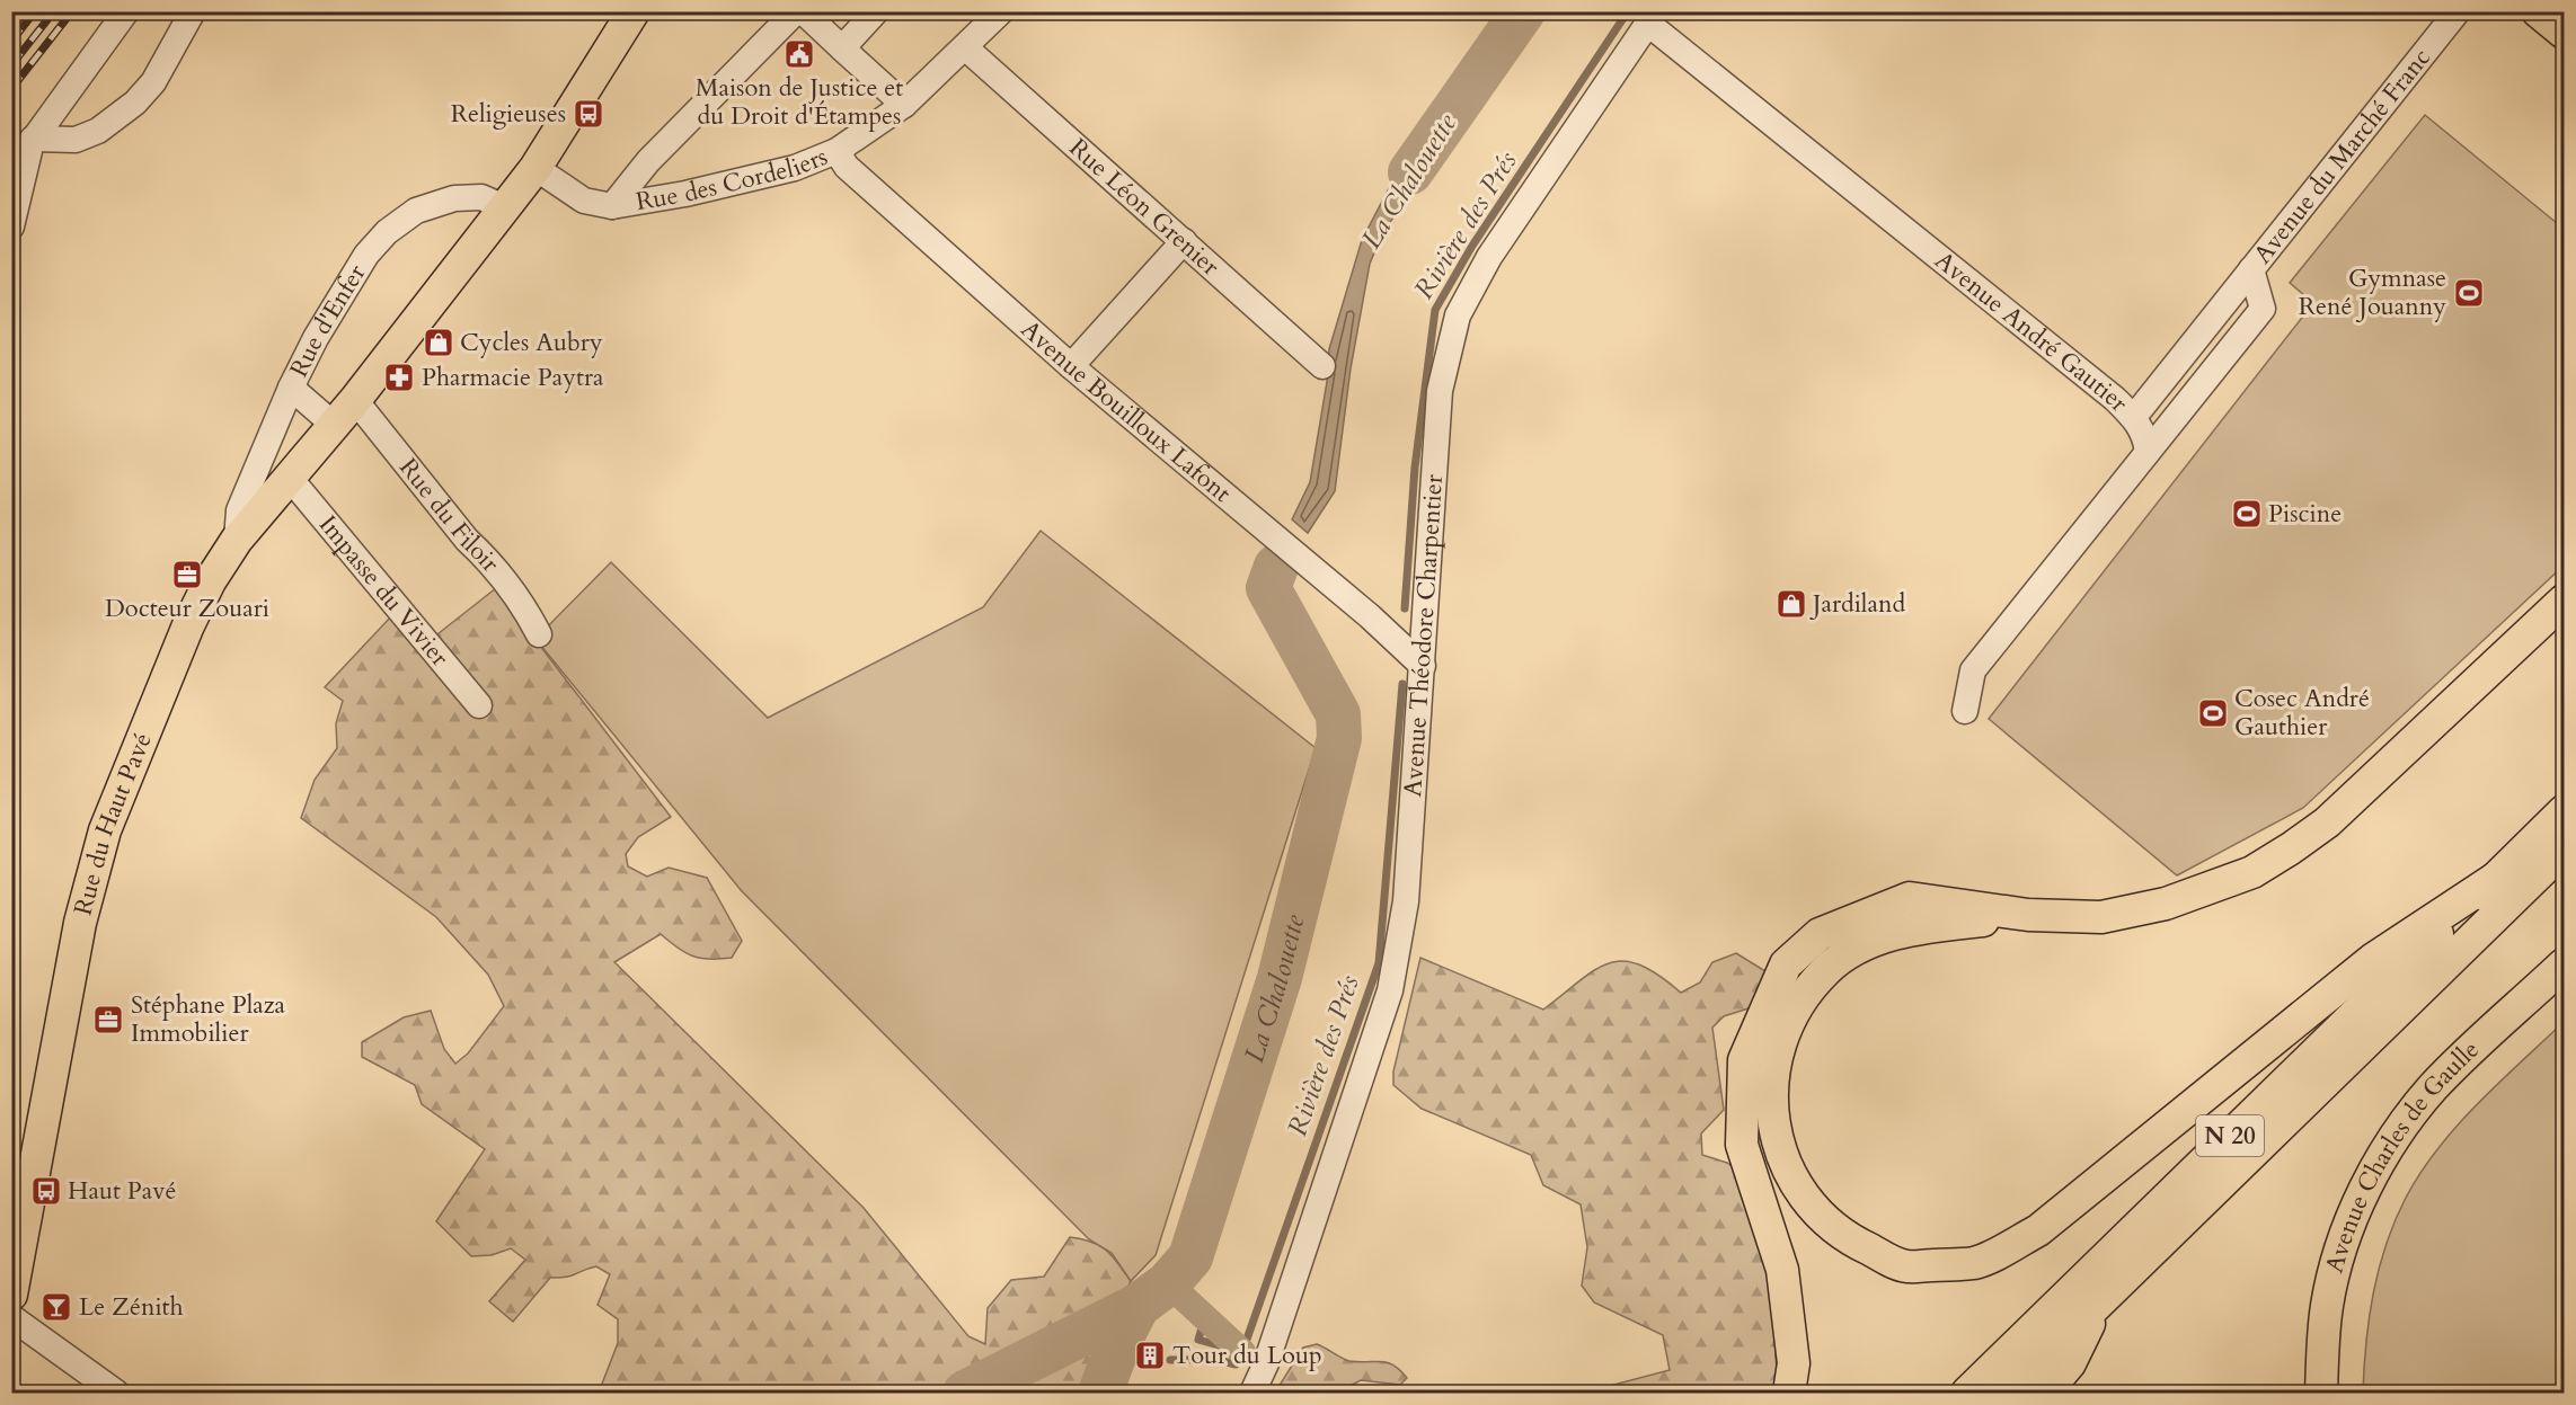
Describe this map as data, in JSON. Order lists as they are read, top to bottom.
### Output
{
  "streets": {
    "main road": ["Rue du Haut Pavé", "N 20", "Avenue Charles de Gaulle"],
    "street": [
      "Avenue du Marché Franc",
      "Rue des Cordeliers",
      "Rue Léon Grenier",
      "Rue d'Enfer",
      "Avenue André Gautier",
      "Avenue Bouilloux Lafont",
      "Rue du Filoir",
      "Impasse du Vivier",
      "Avenue Théodore Charpentier"
    ]
  },
  "crossings": [
    ["Avenue du Marché Franc", "Avenue André Gautier"],
    ["Rue des Cordeliers", "Rue Léon Grenier"],
    ["Rue des Cordeliers", "Avenue Bouilloux Lafont"],
    ["Rue d'Enfer", "Rue du Filoir"],
    ["Rue d'Enfer", "Rue du Haut Pavé"],
    ["Avenue André Gautier", "Avenue Théodore Charpentier"],
    ["Avenue Bouilloux Lafont", "Avenue Théodore Charpentier"],
    ["Rue du Filoir", "Rue du Haut Pavé"],
    ["Impasse du Vivier", "Rue du Haut Pavé"]
  ],
  "water": ["La Chalouette", "Rivière des Prés"],
  "places": {
    "public building": ["Maison de Justice et du Droit d'Étampes"],
    "bus stop": ["Religieuses", "Haut Pavé"],
    "sports": ["Gymnase René Jouanny", "Piscine", "Cosec André Gauthier"],
    "shop": ["Cycles Aubry", "Jardiland"],
    "pharmacy": ["Pharmacie Paytra"],
    "office": ["Docteur Zouari", "Stéphane Plaza Immobilier"],
    "bar": ["Le Zénith"],
    "building": ["Tour du Loup"]
  }
}
